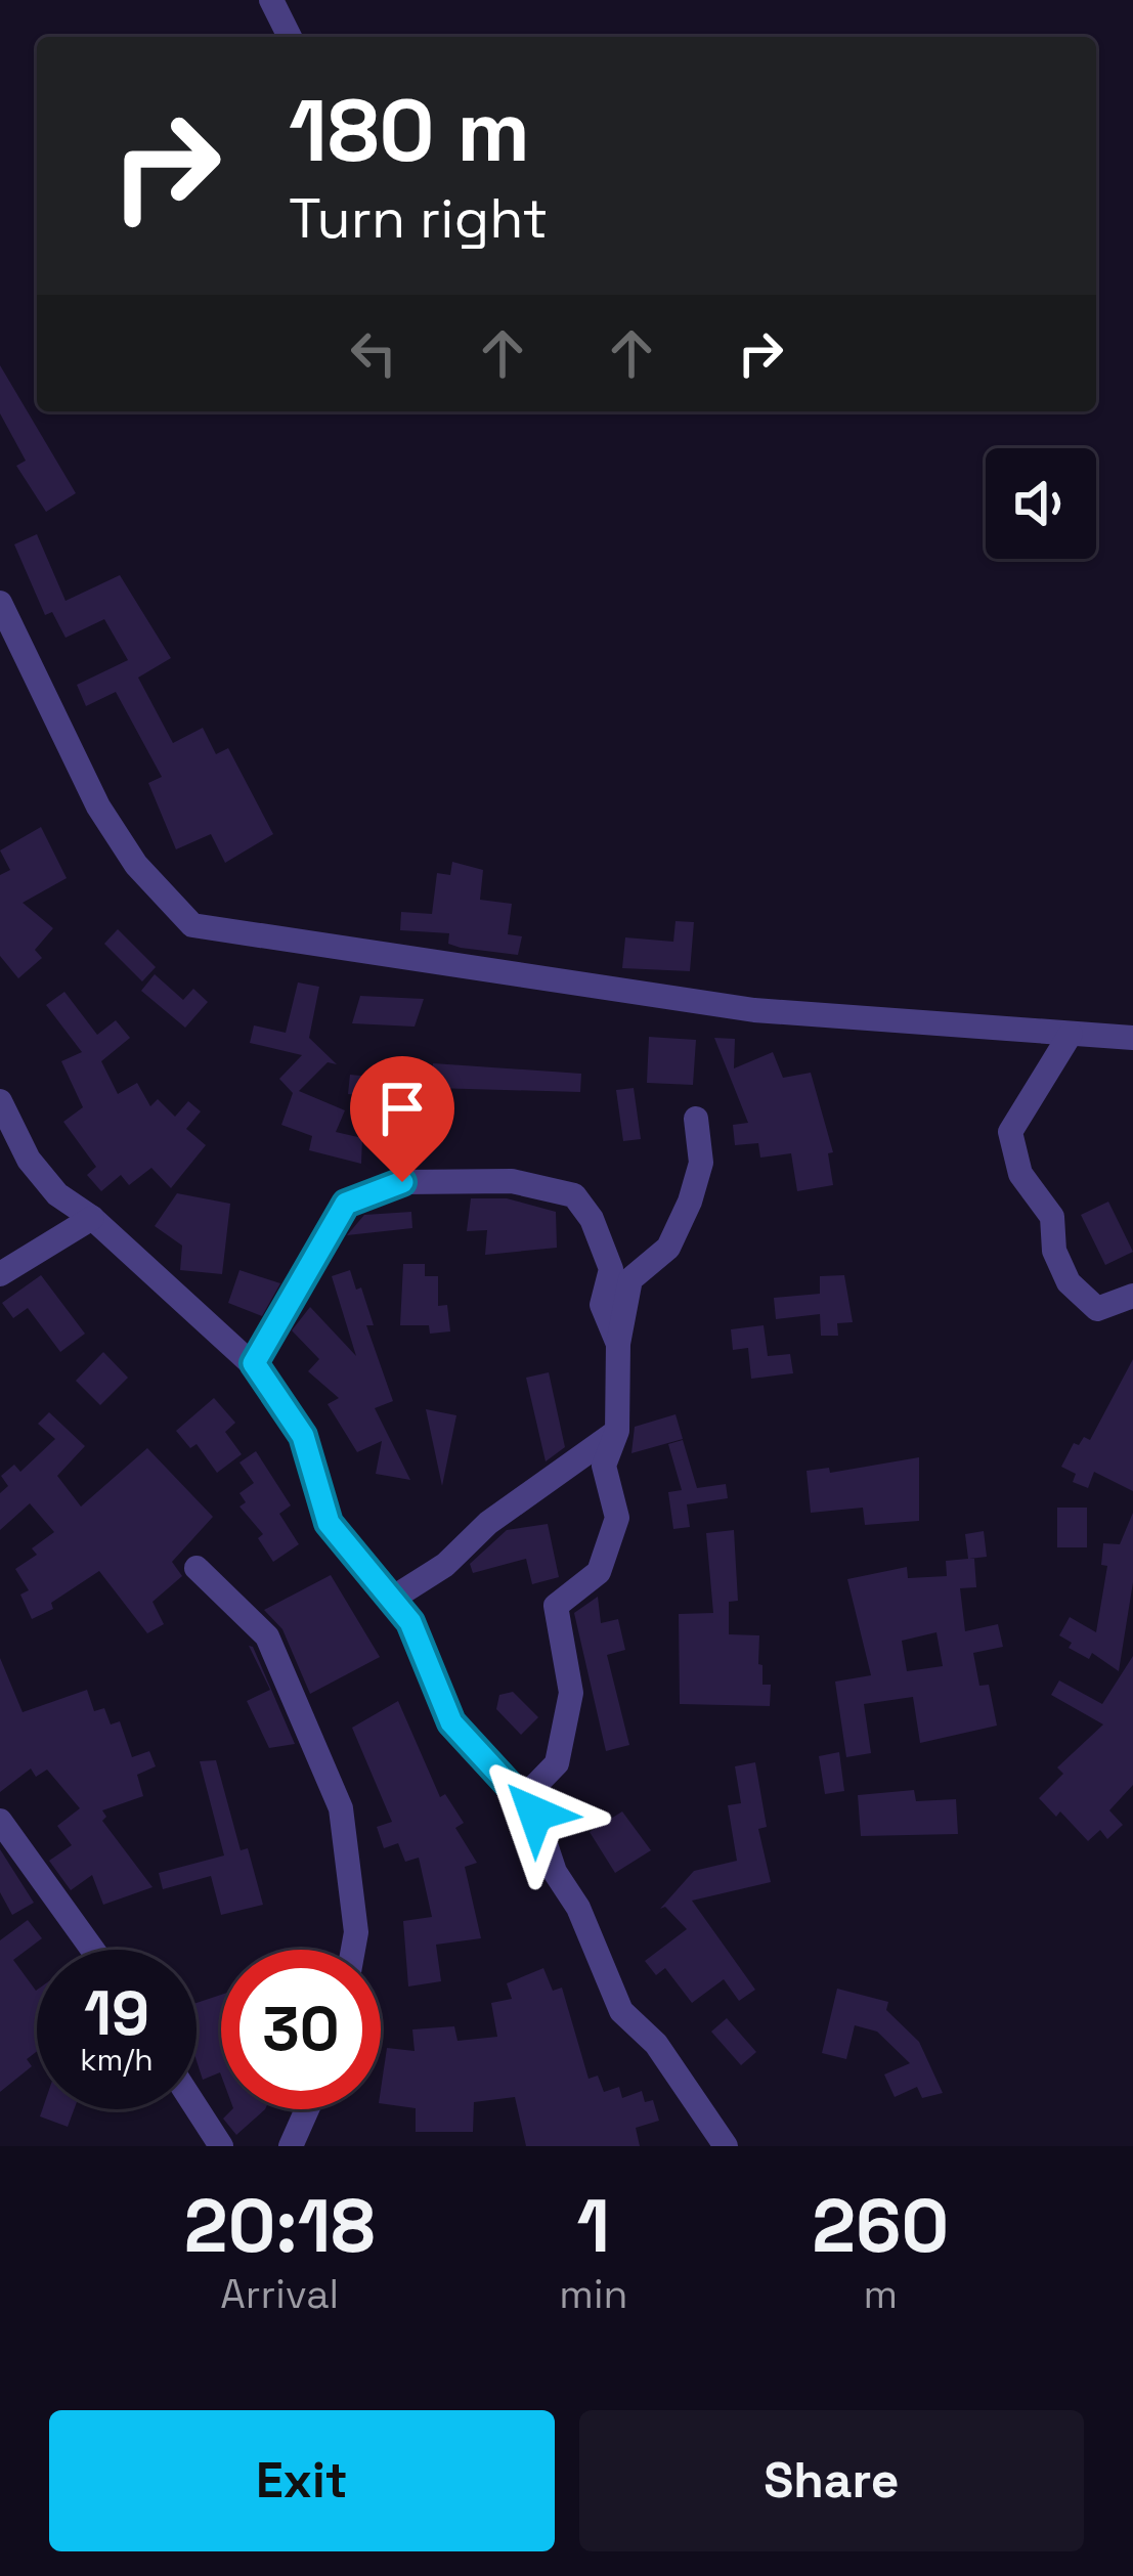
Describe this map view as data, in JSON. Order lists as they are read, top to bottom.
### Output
{
  "page": {
    "turn": ["180 m", "Turn right"],
    "speed": "19 km/h",
    "limit": "30",
    "eta": [
      "20:18",
      "Arrival",
      "1",
      "min",
      "260",
      "m"
    ],
    "buttons": ["Exit", "Share"]
  }
}
